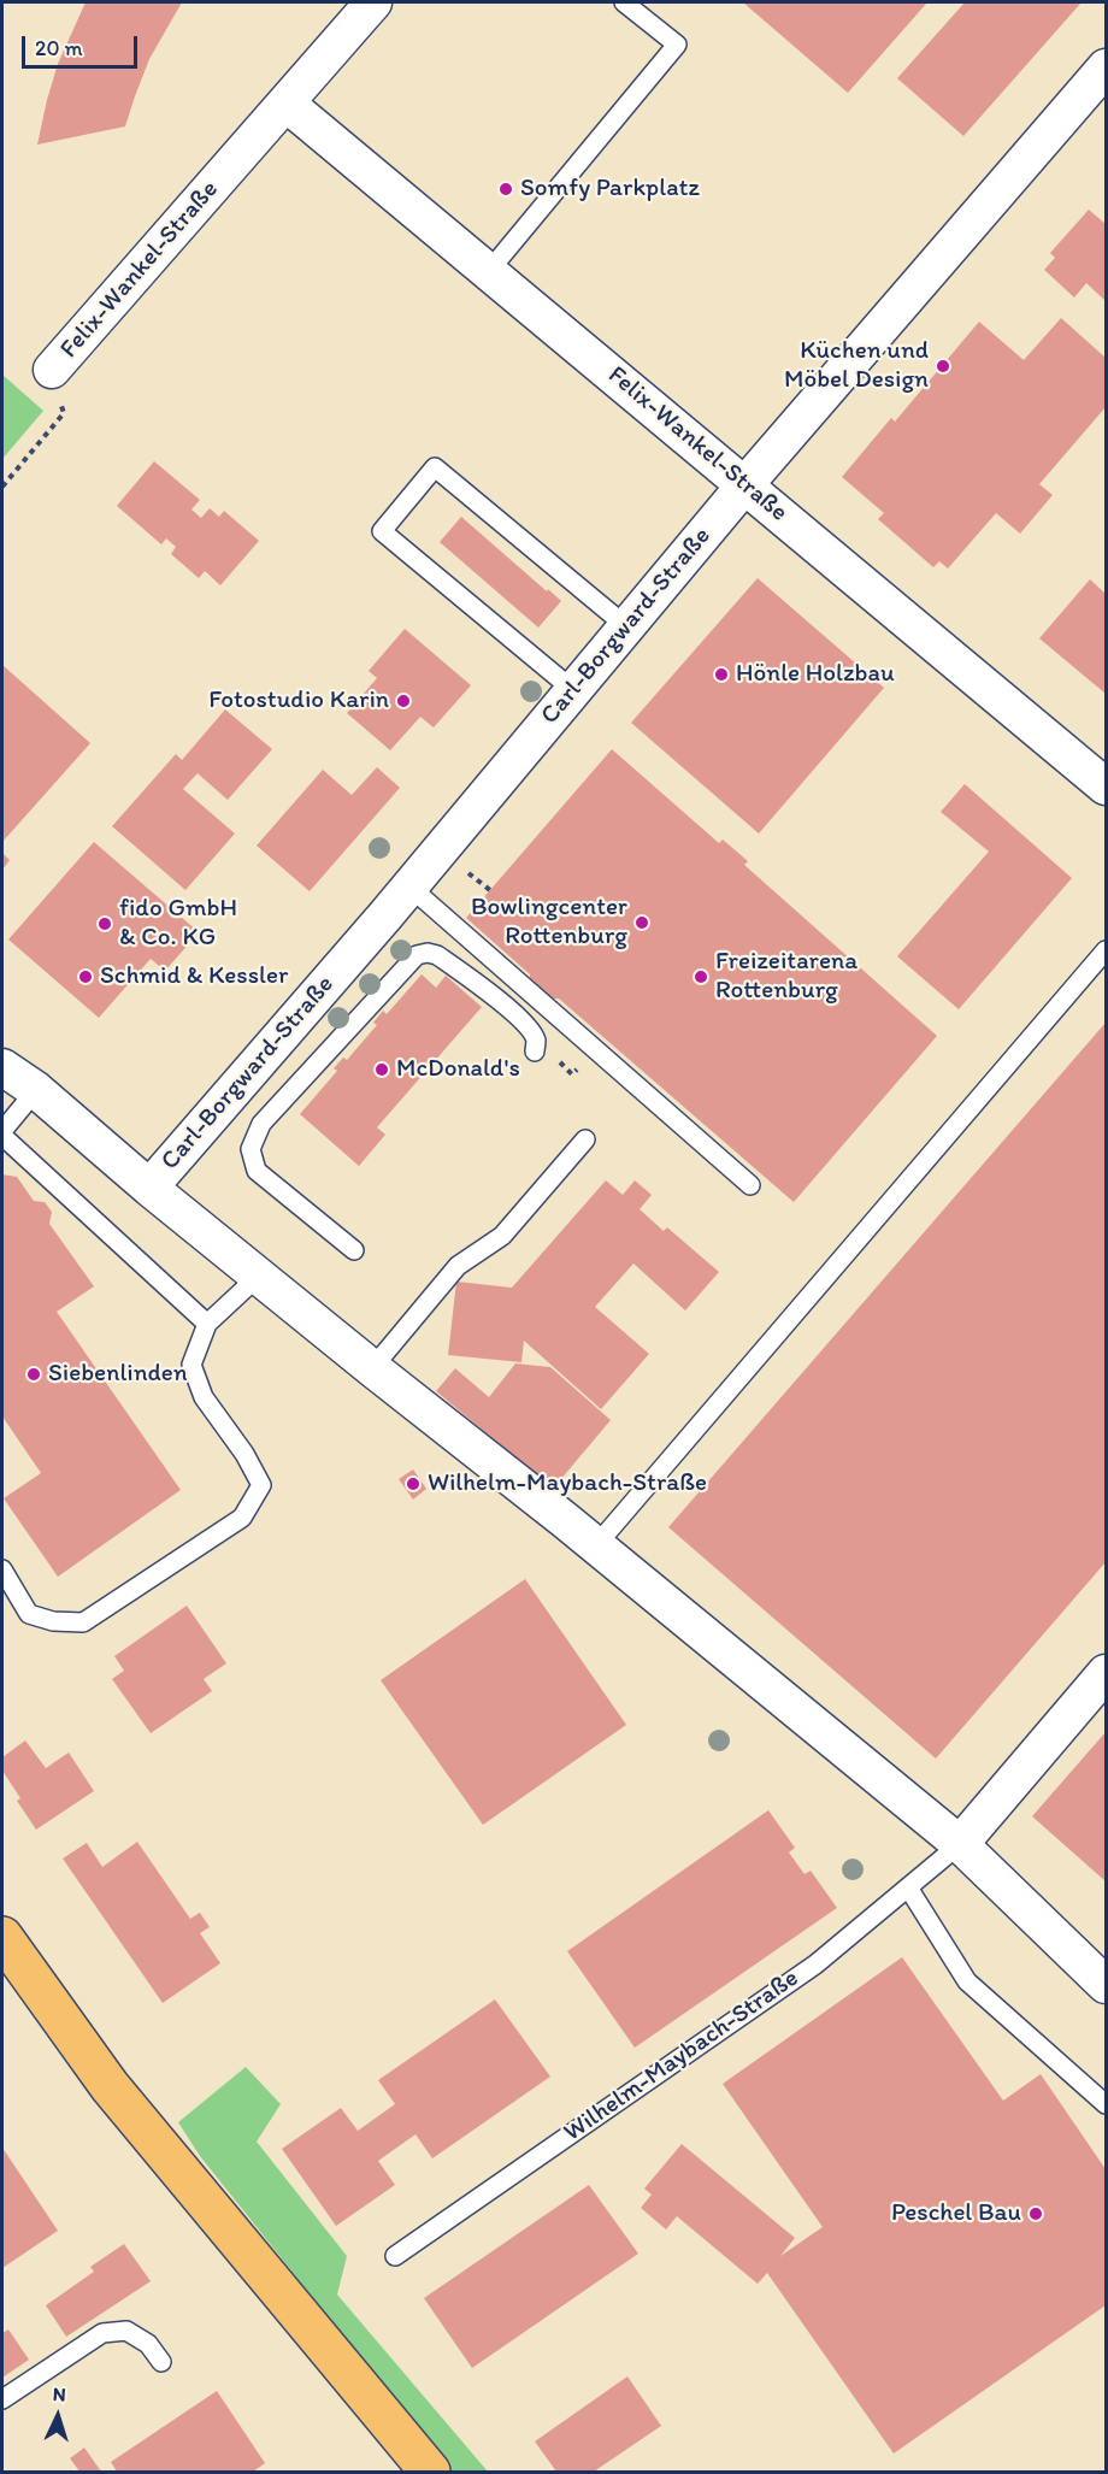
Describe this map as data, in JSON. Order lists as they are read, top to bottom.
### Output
{
  "streets": {
    "street": ["Felix-Wankel-Straße", "Carl-Borgward-Straße"],
    "lane": ["Wilhelm-Maybach-Straße"]
  },
  "crossings": [
    ["Felix-Wankel-Straße", "Carl-Borgward-Straße"]
  ],
  "places": [
    "Somfy Parkplatz",
    "Küchen und Möbel Design",
    "Hönle Holzbau",
    "Fotostudio Karin",
    "Bowlingcenter Rottenburg",
    "fido GmbH & Co. KG",
    "Schmid & Kessler",
    "Freizeitarena Rottenburg",
    "McDonald's",
    "Siebenlinden",
    "Wilhelm-Maybach-Straße",
    "Peschel Bau"
  ],
  "scale_bar": "20 m",
  "north": "top"
}
